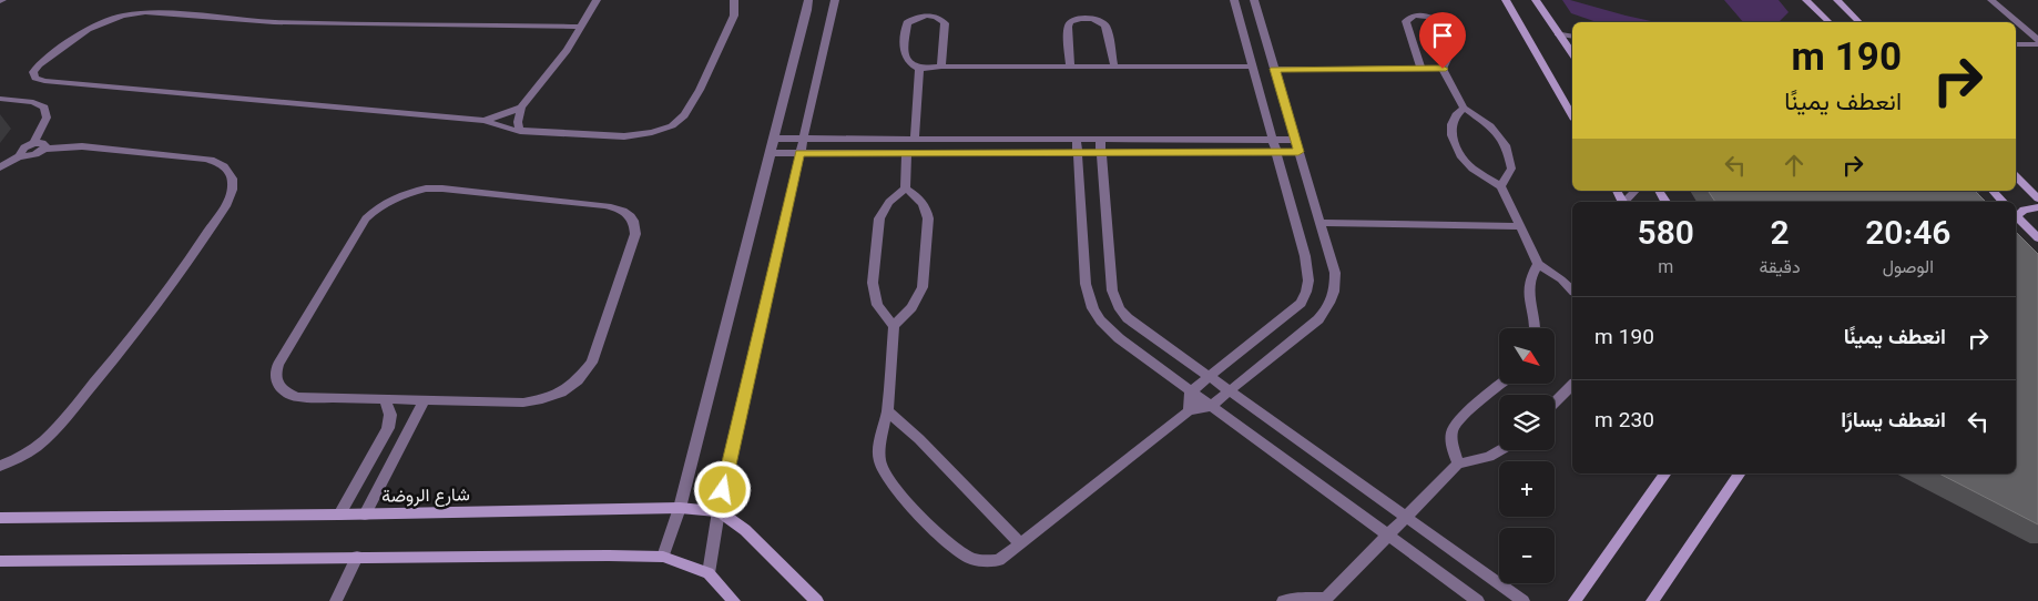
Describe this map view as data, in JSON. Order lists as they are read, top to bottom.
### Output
{
  "streets": {
    "street": ["شارع الروضة"]
  },
  "north": "bottom right",
  "page": {
    "turn": ["190 m", "انعطف يمينًا"],
    "eta": [
      "20:46",
      "الوصول",
      "2",
      "دقيقة",
      "580",
      "m"
    ],
    "list": [
      {
        "name": "انعطف يمينًا",
        "value": "190 m"
      },
      {
        "name": "انعطف يسارًا",
        "value": "230 m"
      }
    ],
    "map_buttons": ["+", "−"]
  }
}
